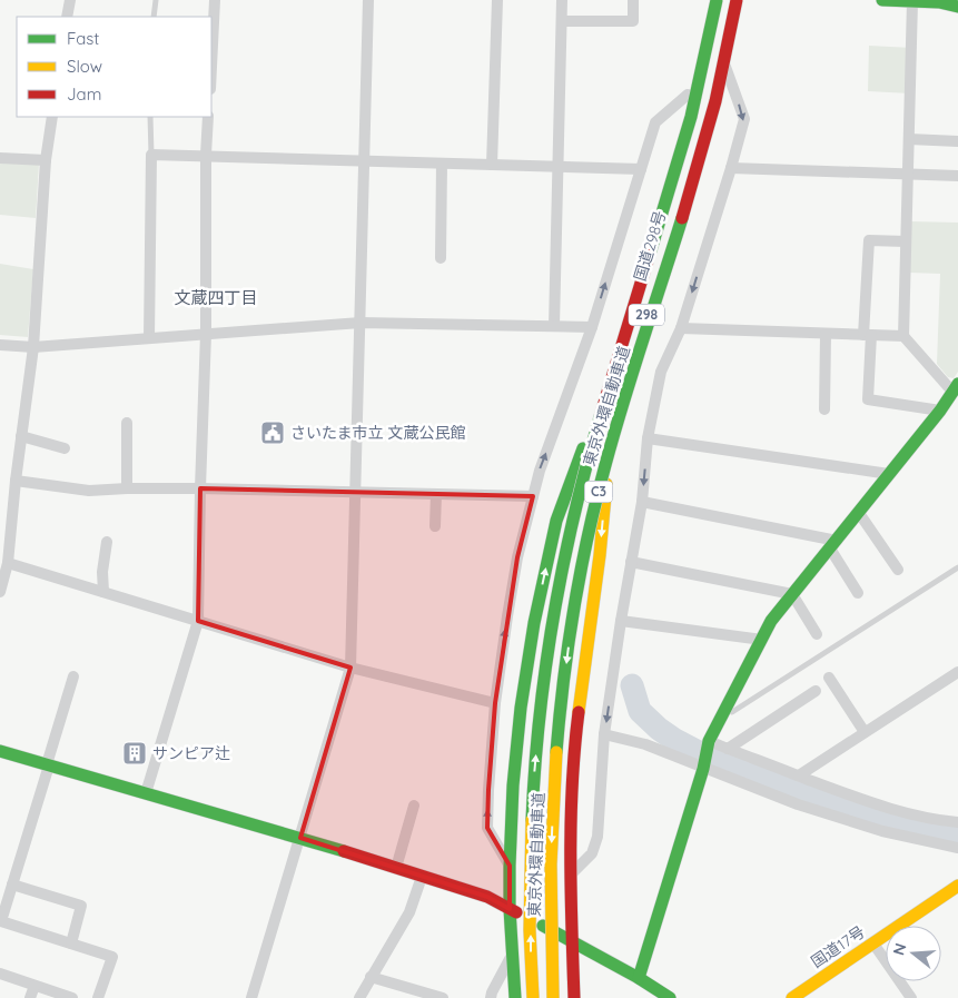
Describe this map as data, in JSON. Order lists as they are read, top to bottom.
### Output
{
  "streets": {
    "main road": [
      "国道298号",
      "298",
      "東京外環自動車道",
      "C3",
      "国道17号"
    ]
  },
  "crossings": [
    ["国道298号", "東京外環自動車道"]
  ],
  "districts": ["文蔵四丁目"],
  "places": {
    "public building": ["さいたま市立 文蔵公民館"],
    "building": ["サンピア辻"]
  },
  "legend": ["Fast", "Slow", "Jam"],
  "north": "left"
}
